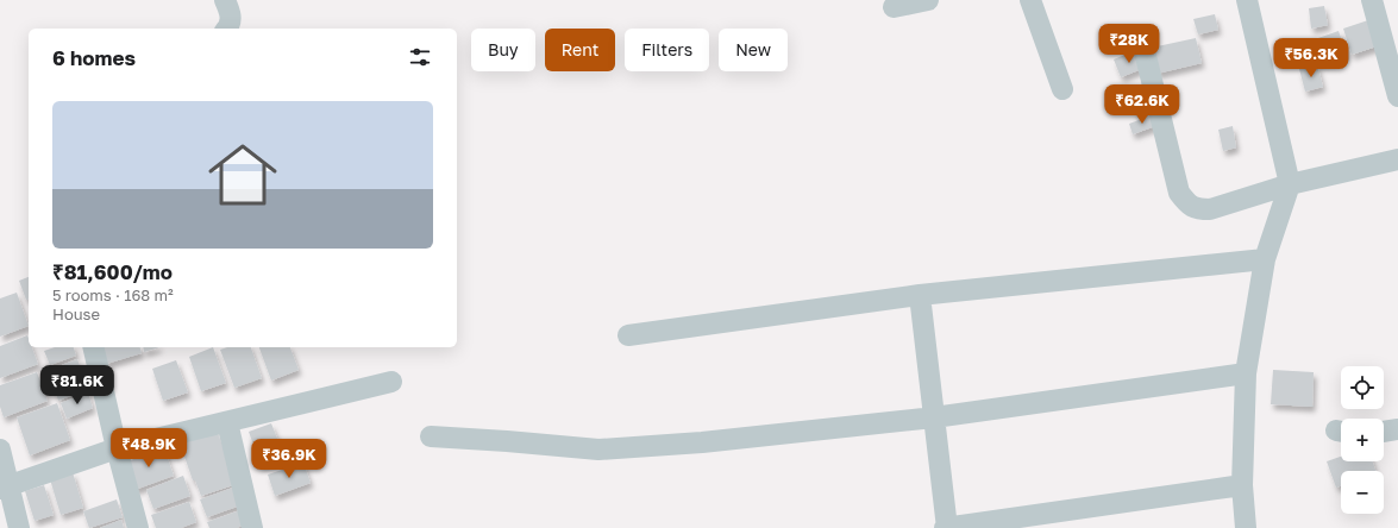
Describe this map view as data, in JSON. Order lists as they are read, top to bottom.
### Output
{
  "page": {
    "price": [
      "₹28K",
      "₹56.3K",
      "₹62.6K",
      "₹81.6K",
      "₹48.9K",
      "₹36.9K"
    ],
    "chip": [
      "Buy",
      "Rent",
      "Filters",
      "New"
    ],
    "heading": "6 homes",
    "list": [
      {
        "name": "₹81,600/mo",
        "note": "5 rooms · 168 m² · House"
      }
    ],
    "map_buttons": ["+", "−"]
  }
}
